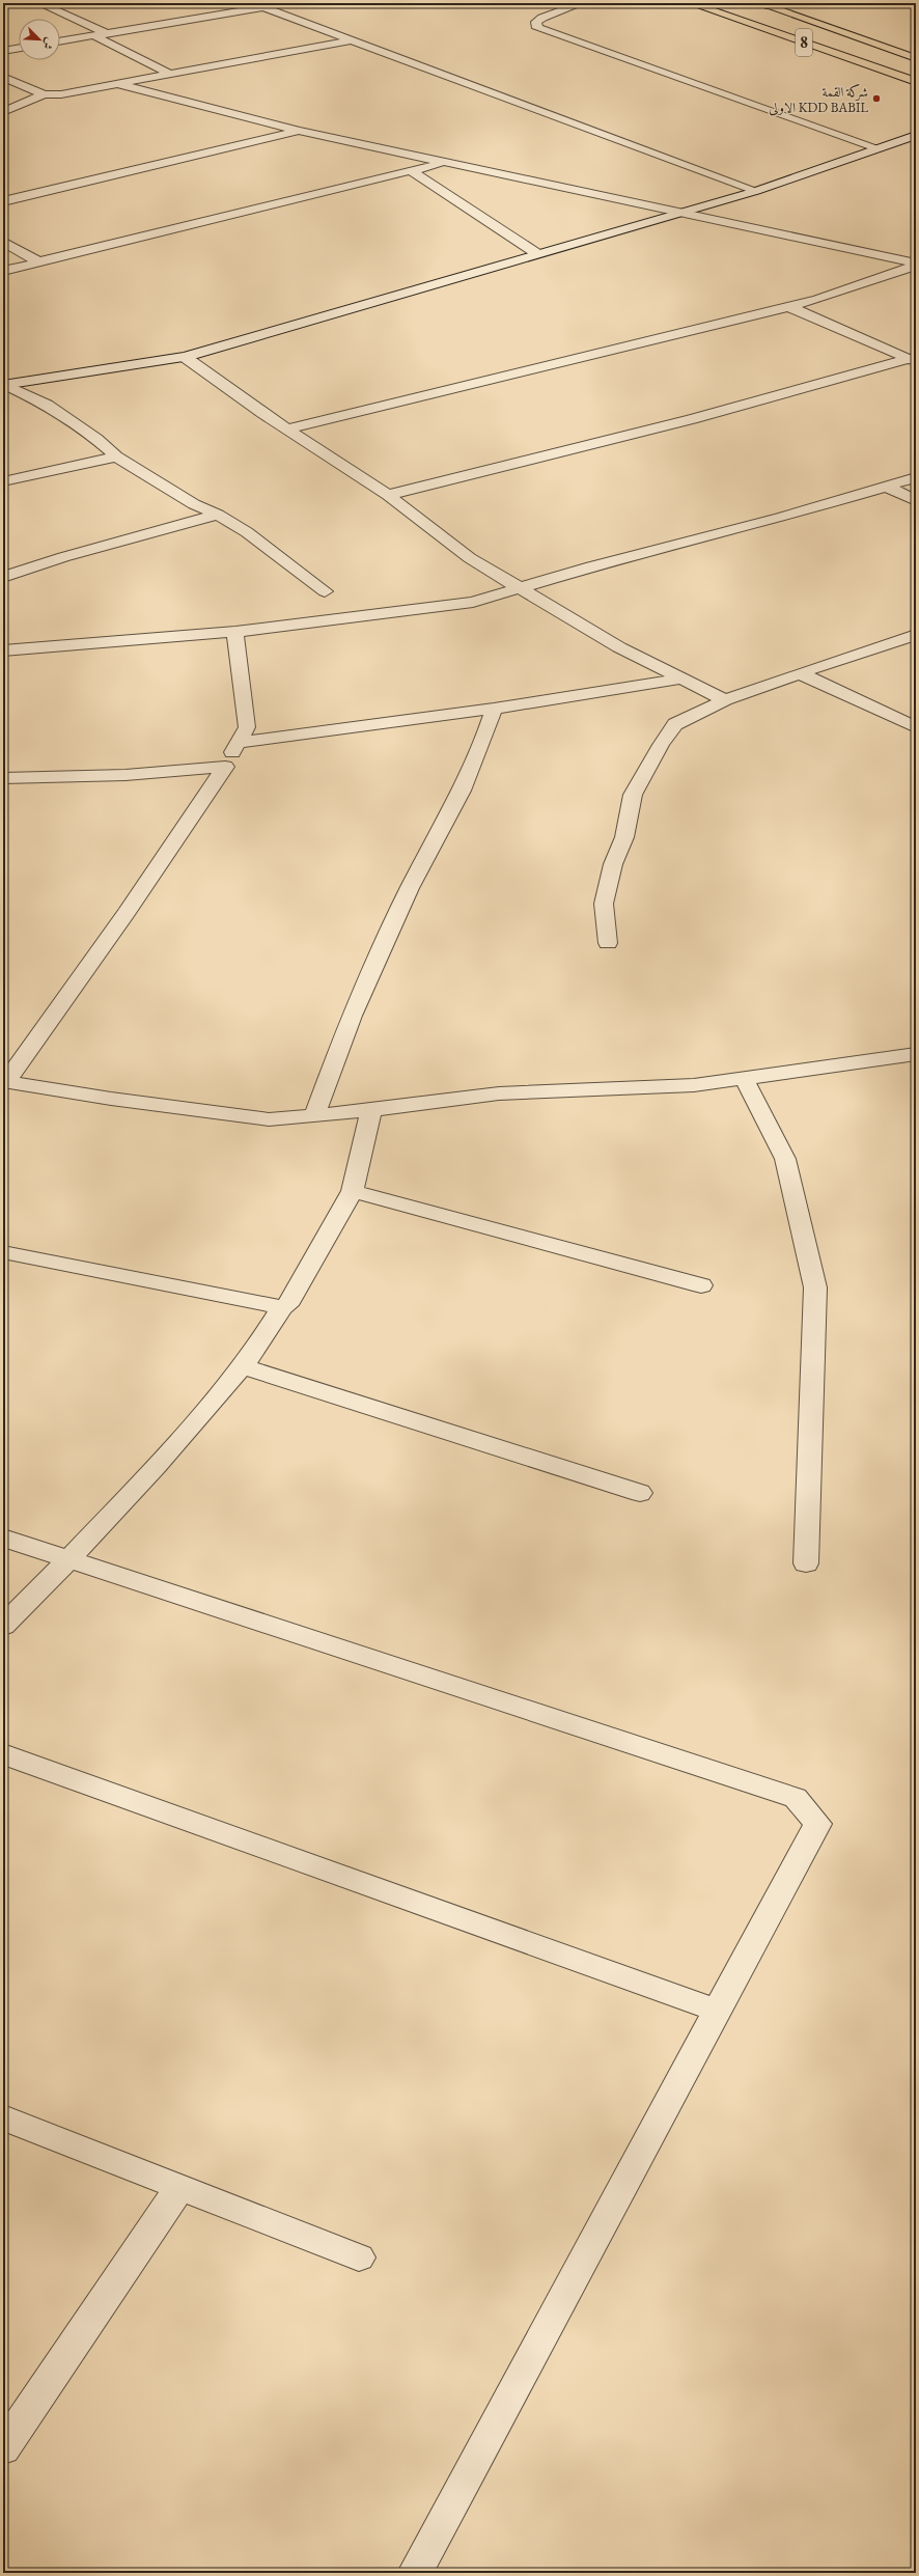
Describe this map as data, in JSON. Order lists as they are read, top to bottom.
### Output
{
  "streets": {
    "highway": ["8"]
  },
  "places": ["شركة القمة الاولى KDD BABIL"],
  "north": "bottom right"
}
